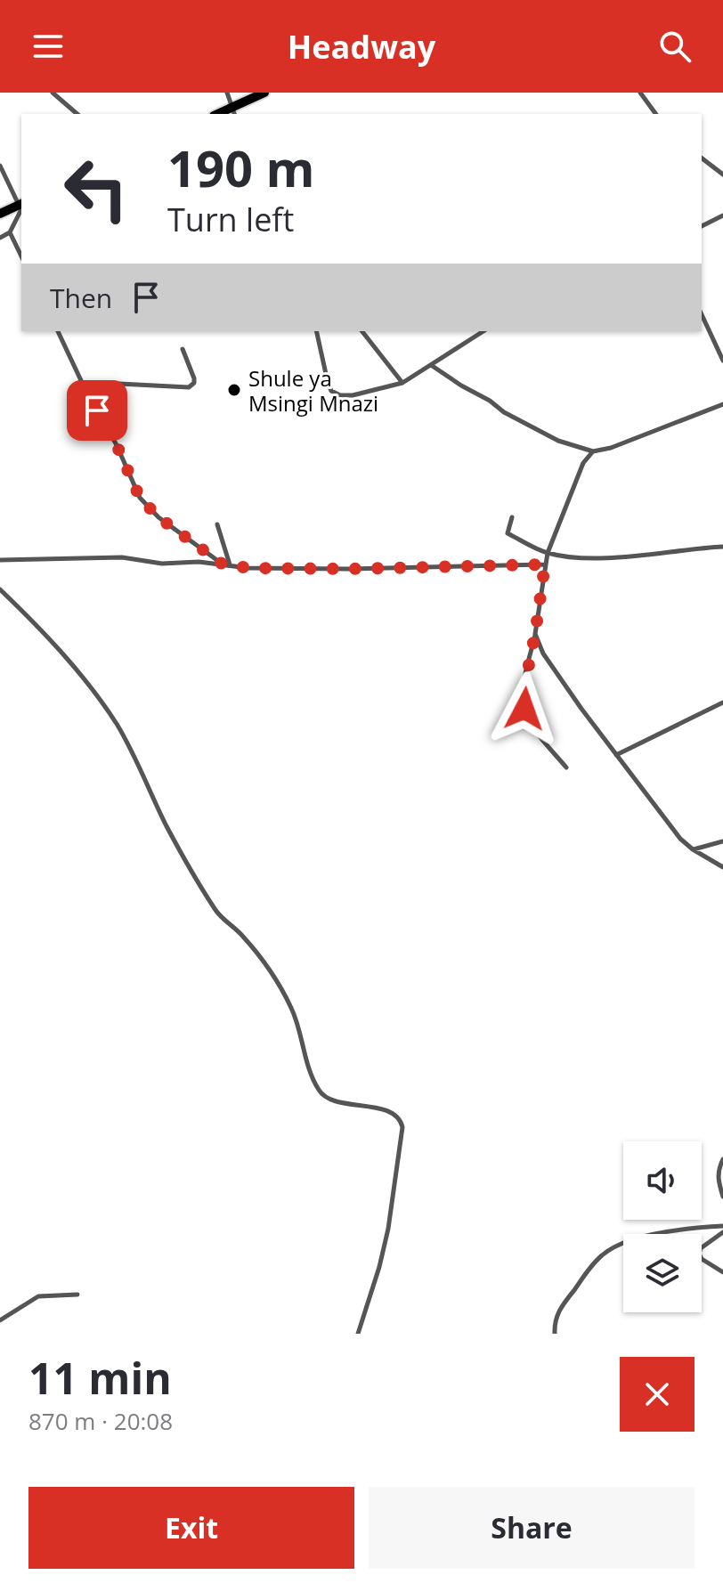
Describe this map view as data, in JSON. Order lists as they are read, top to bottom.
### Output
{
  "places": ["Shule ya Msingi Mnazi"],
  "page": {
    "header": "Headway",
    "turn": ["190 m", "Turn left"],
    "then": "Then",
    "heading": ["11 min", "870 m · 20:08"],
    "buttons": ["Exit", "Share"]
  }
}
